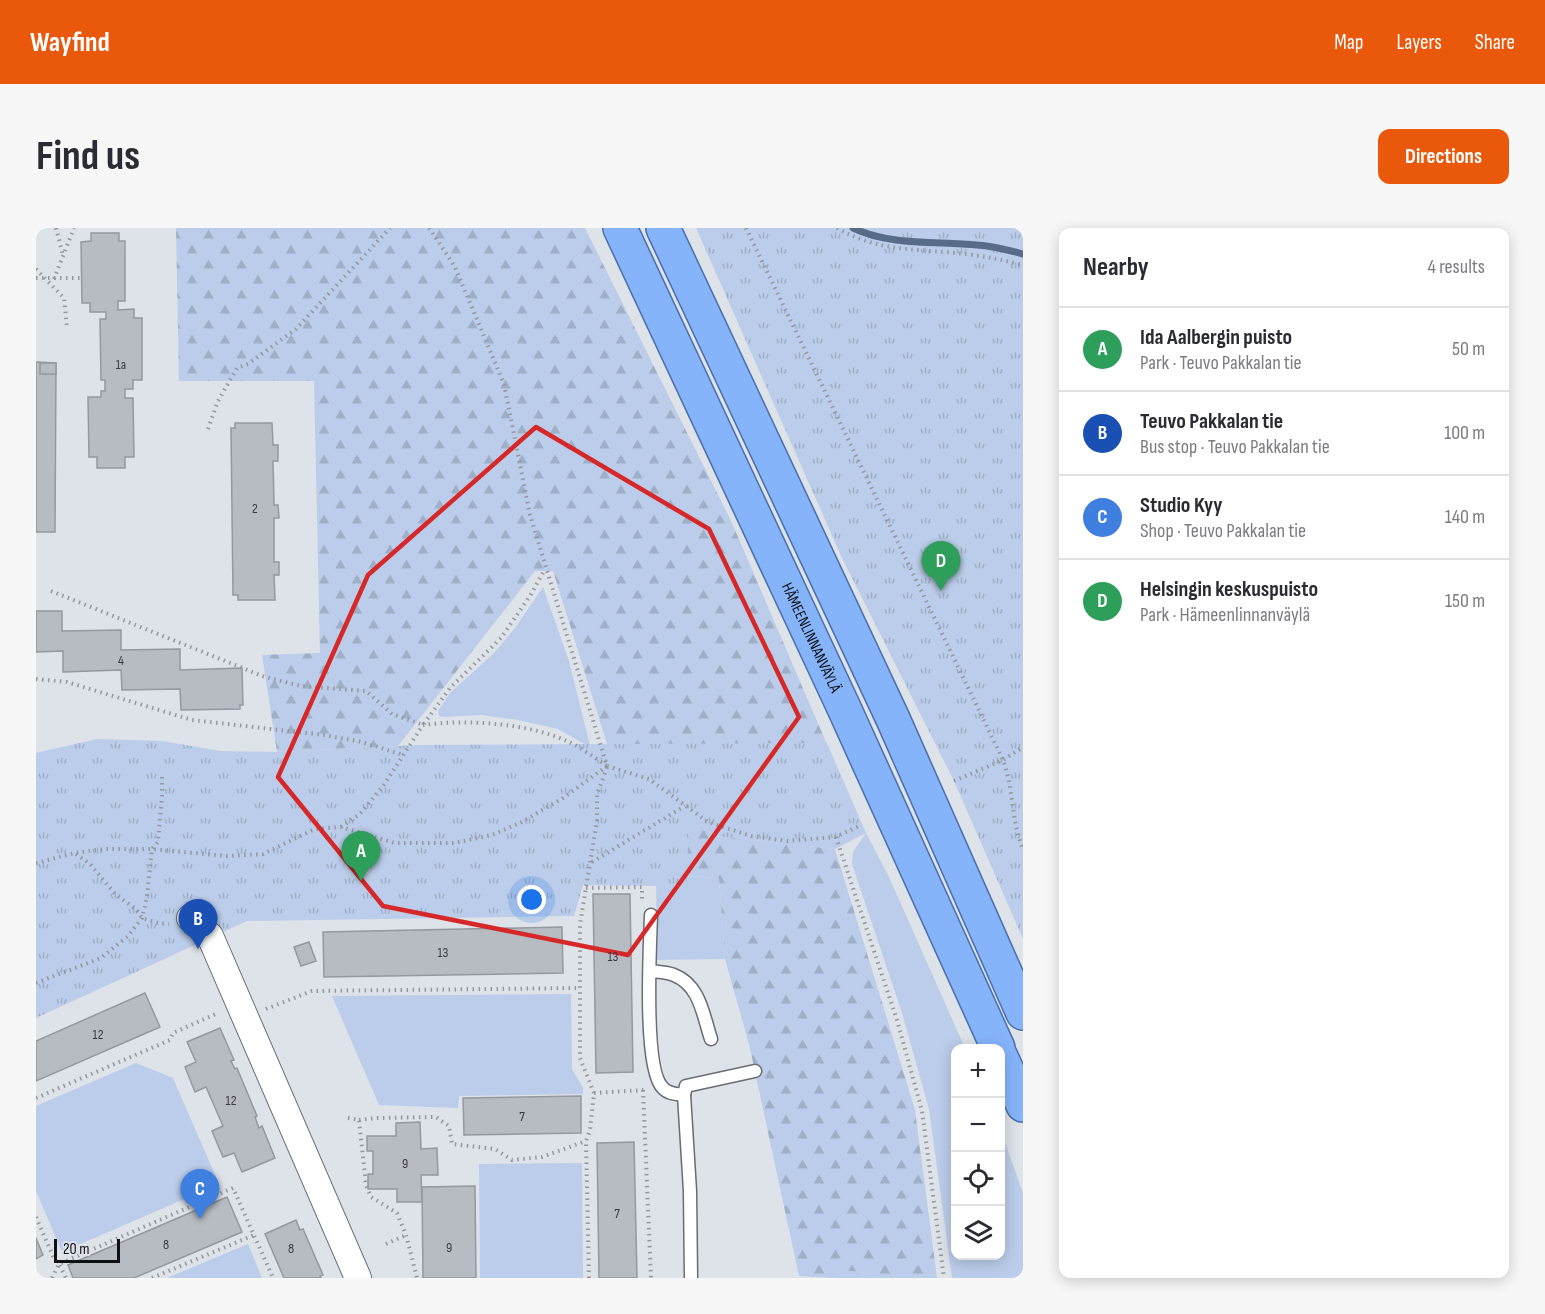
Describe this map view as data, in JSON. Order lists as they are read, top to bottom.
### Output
{
  "streets": {
    "highway": ["HÄMEENLINNANVÄYLÄ"]
  },
  "house_numbers": [
    "1a",
    "2",
    "4",
    "13",
    "13",
    "12",
    "12",
    "7",
    "9",
    "7",
    "8",
    "9",
    "8"
  ],
  "scale_bar": "20 m",
  "page": {
    "header": "Wayfind",
    "nav": ["Map", "Layers", "Share"],
    "buttons": "Directions",
    "title": "Find us",
    "heading": ["Nearby", "4 results"],
    "list": [
      {
        "mark": "A",
        "name": "Ida Aalbergin puisto",
        "note": "Park · Teuvo Pakkalan tie",
        "value": "50 m"
      },
      {
        "mark": "B",
        "name": "Teuvo Pakkalan tie",
        "note": "Bus stop · Teuvo Pakkalan tie",
        "value": "100 m"
      },
      {
        "mark": "C",
        "name": "Studio Kyy",
        "note": "Shop · Teuvo Pakkalan tie",
        "value": "140 m"
      },
      {
        "mark": "D",
        "name": "Helsingin keskuspuisto",
        "note": "Park · Hämeenlinnanväylä",
        "value": "150 m"
      }
    ],
    "pins": [
      "D",
      "A",
      "B",
      "C"
    ],
    "map_buttons": ["+", "−"],
    "scale": "20 m"
  }
}
